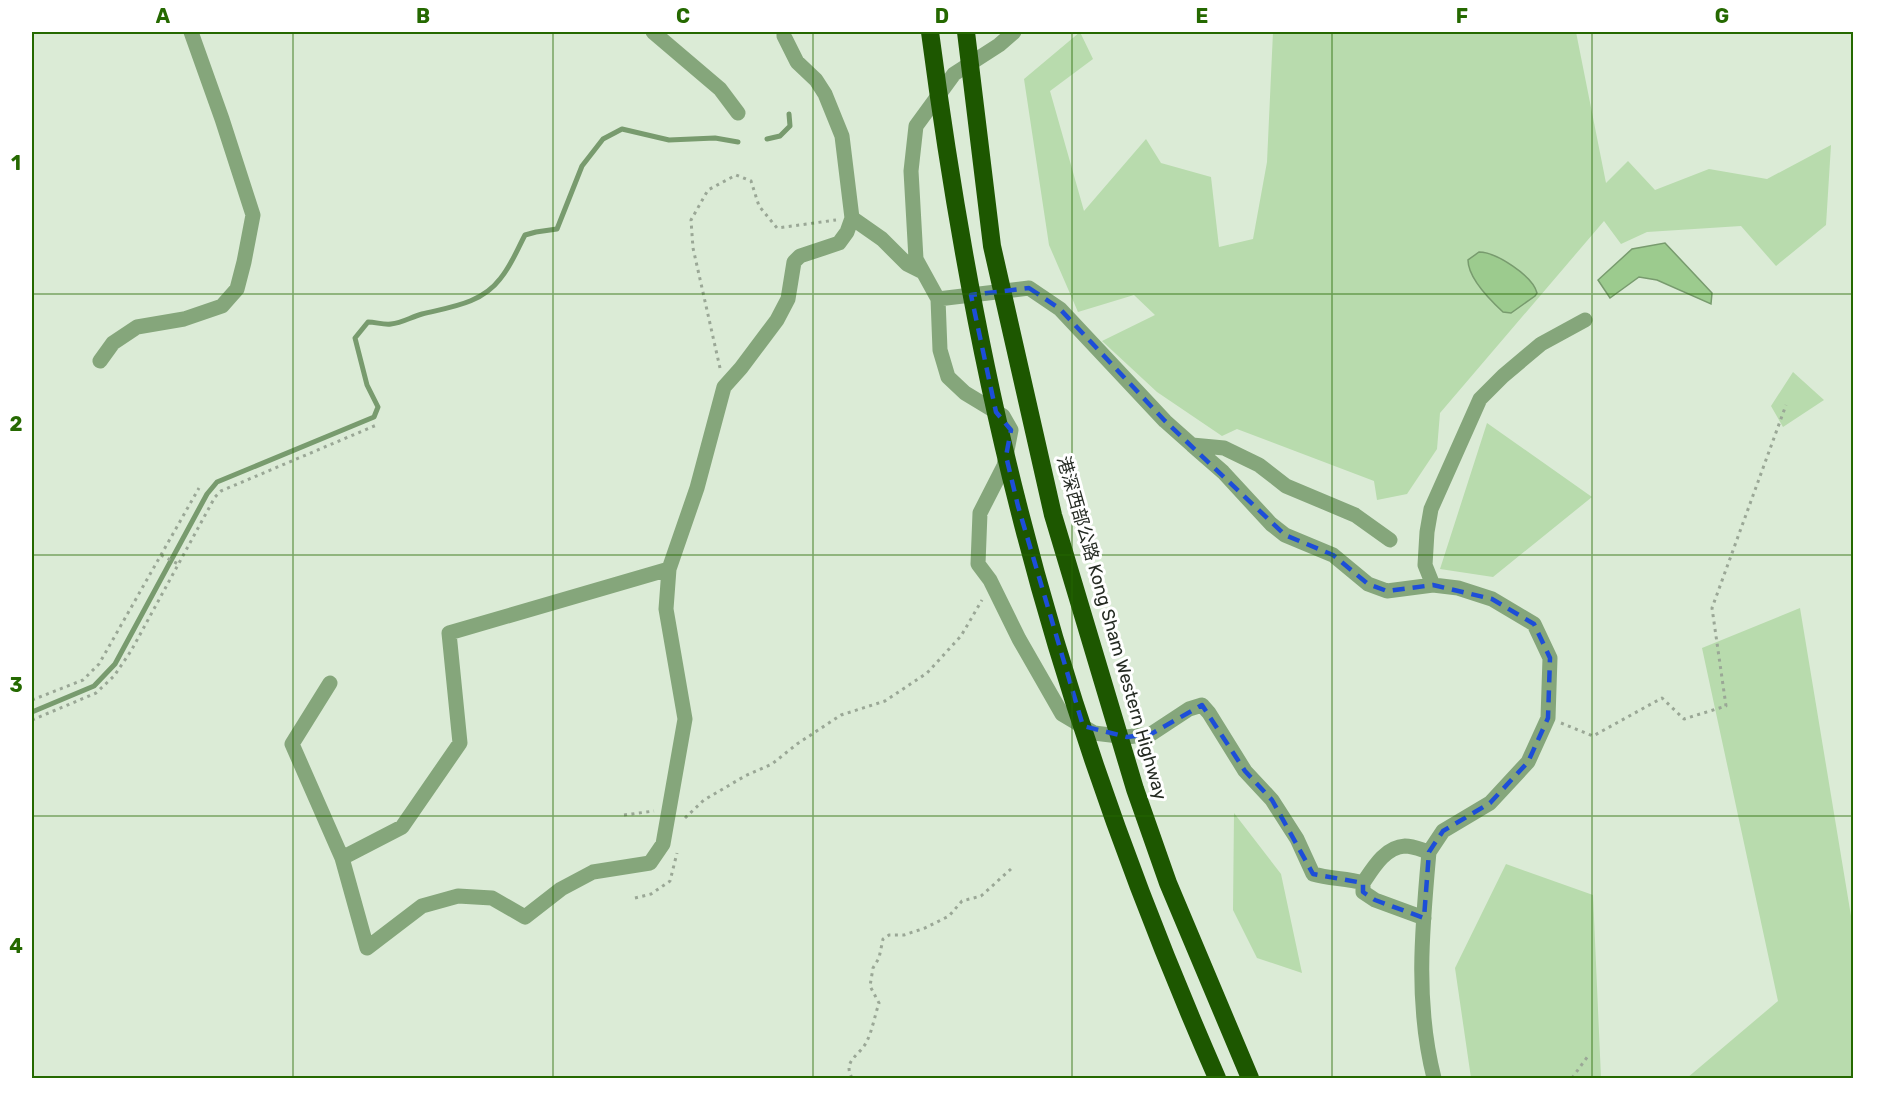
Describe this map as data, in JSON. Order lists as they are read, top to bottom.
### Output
{
  "streets": {
    "highway": ["港深西部公路 Kong Sham Western Highway"]
  },
  "grid": {
    "columns": [
      "A",
      "B",
      "C",
      "D",
      "E",
      "F",
      "G"
    ],
    "rows": [
      "1",
      "2",
      "3",
      "4"
    ]
  }
}
